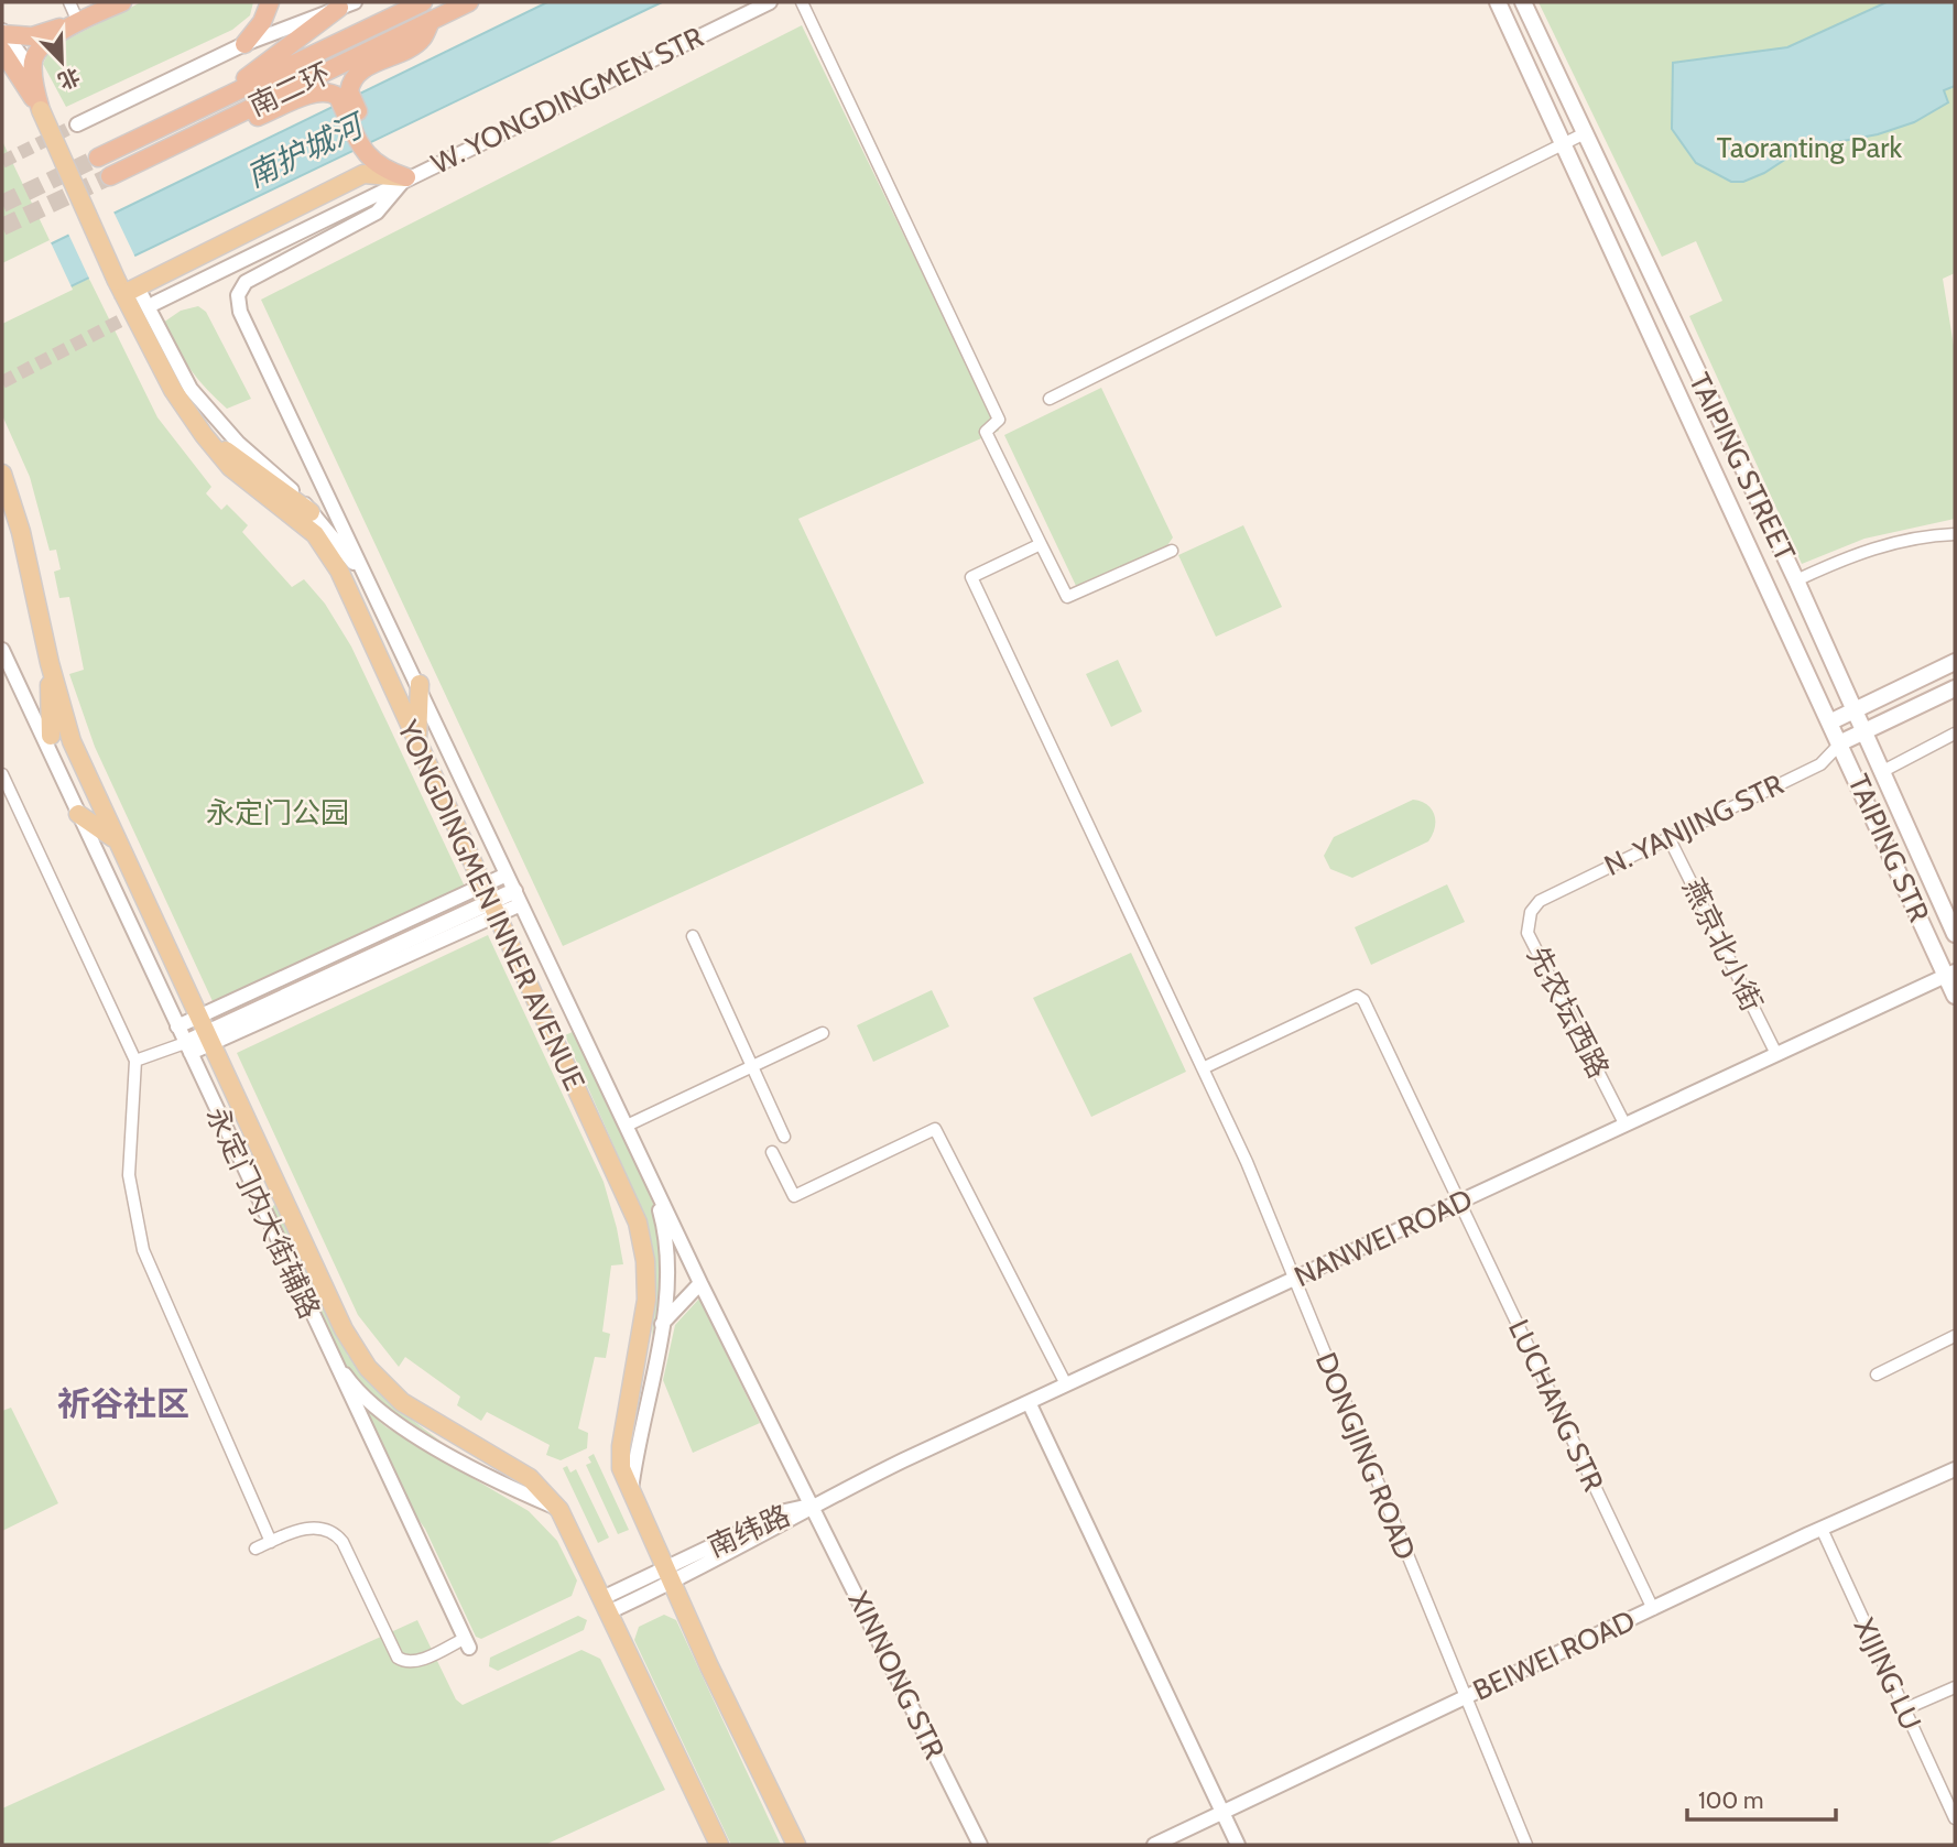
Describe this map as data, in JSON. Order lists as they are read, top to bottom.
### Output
{
  "streets": {
    "highway": ["南二环"],
    "main road": ["TAIPING STREET", "TAIPING STR", "YONGDINGMEN INNER AVENUE"],
    "street": [
      "W. YONGDINGMEN STR",
      "N. YANJING STR",
      "燕京北小街",
      "先农坛西路",
      "永定门内大街辅路",
      "NANWEI ROAD",
      "LUCHANG STR",
      "DONGJING ROAD",
      "南纬路",
      "BEIWEI ROAD",
      "XIJING LU",
      "XINNONG STR"
    ]
  },
  "crossings": [
    ["W. YONGDINGMEN STR", "YONGDINGMEN INNER AVENUE"],
    ["TAIPING STREET", "N. YANJING STR"],
    ["TAIPING STREET", "TAIPING STR"],
    ["N. YANJING STR", "TAIPING STR"],
    ["N. YANJING STR", "燕京北小街"],
    ["N. YANJING STR", "先农坛西路"],
    ["TAIPING STR", "NANWEI ROAD"],
    ["YONGDINGMEN INNER AVENUE", "南纬路"],
    ["燕京北小街", "NANWEI ROAD"],
    ["先农坛西路", "NANWEI ROAD"],
    ["NANWEI ROAD", "LUCHANG STR"],
    ["NANWEI ROAD", "DONGJING ROAD"],
    ["NANWEI ROAD", "南纬路"],
    ["NANWEI ROAD", "XINNONG STR"],
    ["LUCHANG STR", "DONGJING ROAD"],
    ["LUCHANG STR", "BEIWEI ROAD"],
    ["DONGJING ROAD", "BEIWEI ROAD"],
    ["南纬路", "XINNONG STR"],
    ["BEIWEI ROAD", "XIJING LU"]
  ],
  "districts": ["祈谷社区"],
  "water": ["南护城河"],
  "parks": ["Taoranting Park", "永定门公园"],
  "scale_bar": "100 m",
  "north": "bottom right"
}
